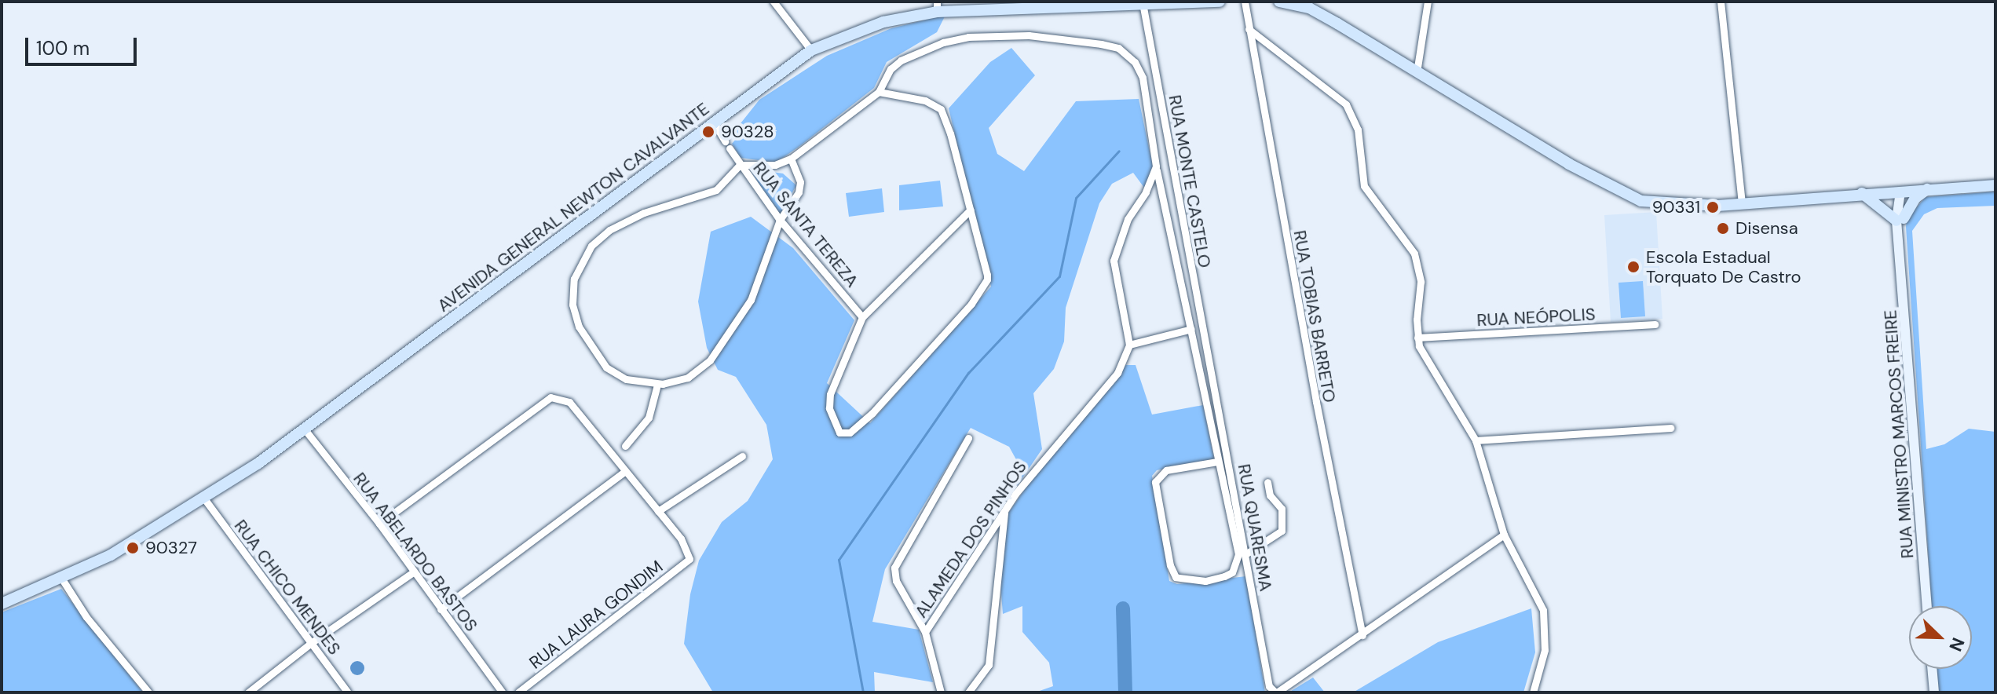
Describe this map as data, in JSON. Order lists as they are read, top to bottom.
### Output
{
  "streets": {
    "main road": ["AVENIDA GENERAL NEWTON CAVALVANTE", "RUA MINISTRO MARCOS FREIRE"],
    "street": [
      "RUA MONTE CASTELO",
      "RUA SANTA TEREZA",
      "RUA TOBIAS BARRETO",
      "RUA NEÓPOLIS",
      "RUA QUARESMA",
      "ALAMEDA DOS PINHOS",
      "RUA ABELARDO BASTOS",
      "RUA CHICO MENDES",
      "RUA LAURA GONDIM"
    ]
  },
  "crossings": [
    ["RUA MONTE CASTELO", "AVENIDA GENERAL NEWTON CAVALVANTE"],
    ["RUA MONTE CASTELO", "RUA QUARESMA"],
    ["AVENIDA GENERAL NEWTON CAVALVANTE", "RUA SANTA TEREZA"],
    ["AVENIDA GENERAL NEWTON CAVALVANTE", "RUA ABELARDO BASTOS"],
    ["AVENIDA GENERAL NEWTON CAVALVANTE", "RUA CHICO MENDES"],
    ["RUA TOBIAS BARRETO", "RUA QUARESMA"]
  ],
  "places": [
    "90328",
    "90331",
    "Disensa",
    "Escola Estadual Torquato De Castro",
    "90327"
  ],
  "scale_bar": "100 m",
  "north": "bottom right"
}
